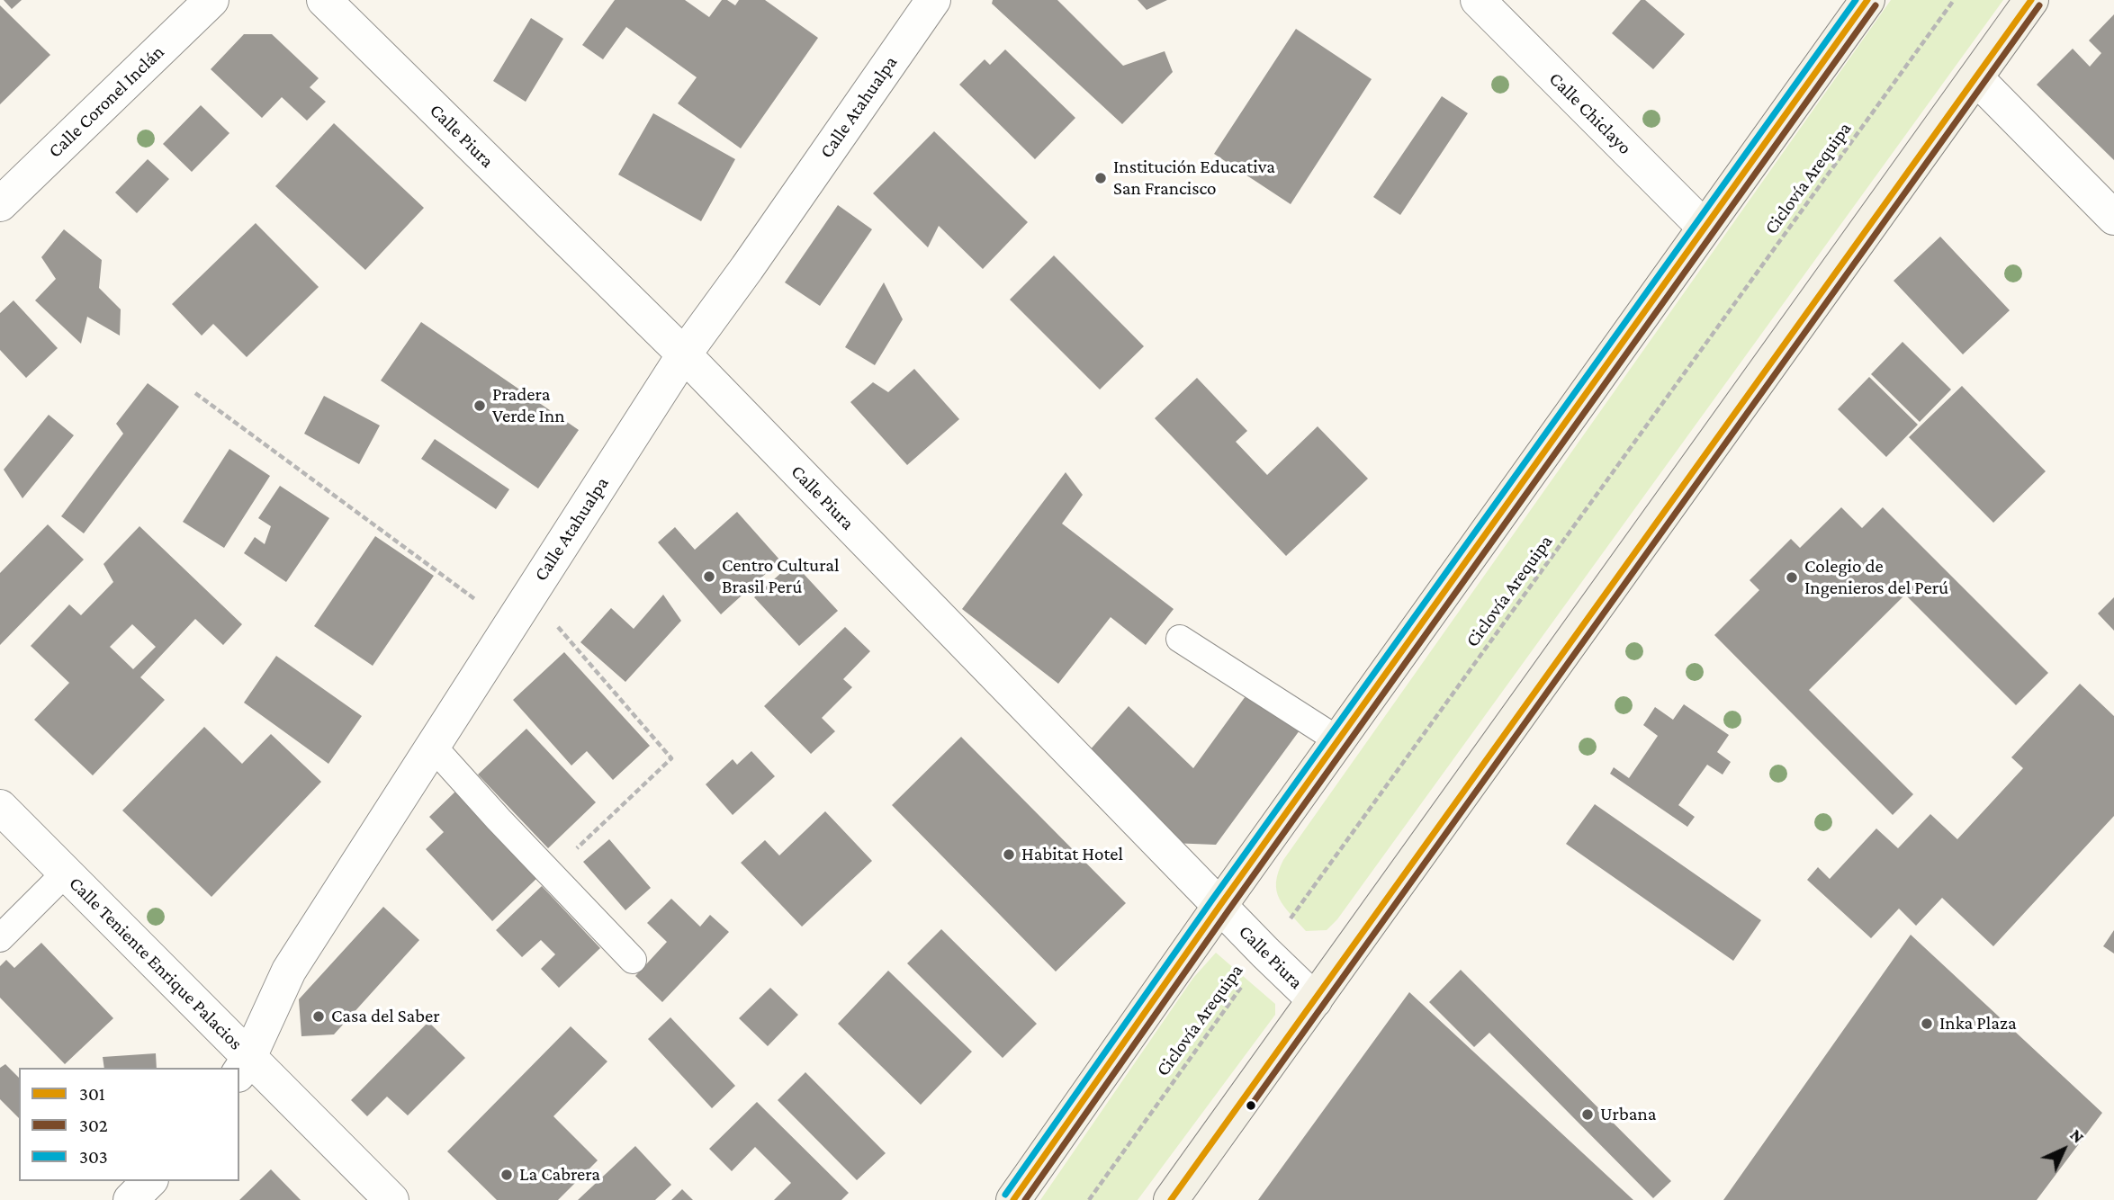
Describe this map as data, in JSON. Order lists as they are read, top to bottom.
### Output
{
  "streets": {
    "street": [
      "Calle Coronel Inclán",
      "Calle Atahualpa",
      "Calle Chiclayo",
      "Calle Piura",
      "Calle Teniente Enrique Palacios"
    ],
    "path": ["Ciclovía Arequipa"]
  },
  "crossings": [
    ["Calle Atahualpa", "Calle Piura"],
    ["Calle Atahualpa", "Calle Teniente Enrique Palacios"],
    ["Calle Piura", "Ciclovía Arequipa"]
  ],
  "places": [
    "Institución Educativa San Francisco",
    "Pradera Verde Inn",
    "Centro Cultural Brasil Perú",
    "Colegio de Ingenieros del Perú",
    "Habitat Hotel",
    "Casa del Saber",
    "Inka Plaza",
    "Urbana",
    "La Cabrera"
  ],
  "lines": ["transit line 301", "transit line 303", "transit line 302"],
  "legend": ["301", "302", "303"],
  "north": "top right"
}
